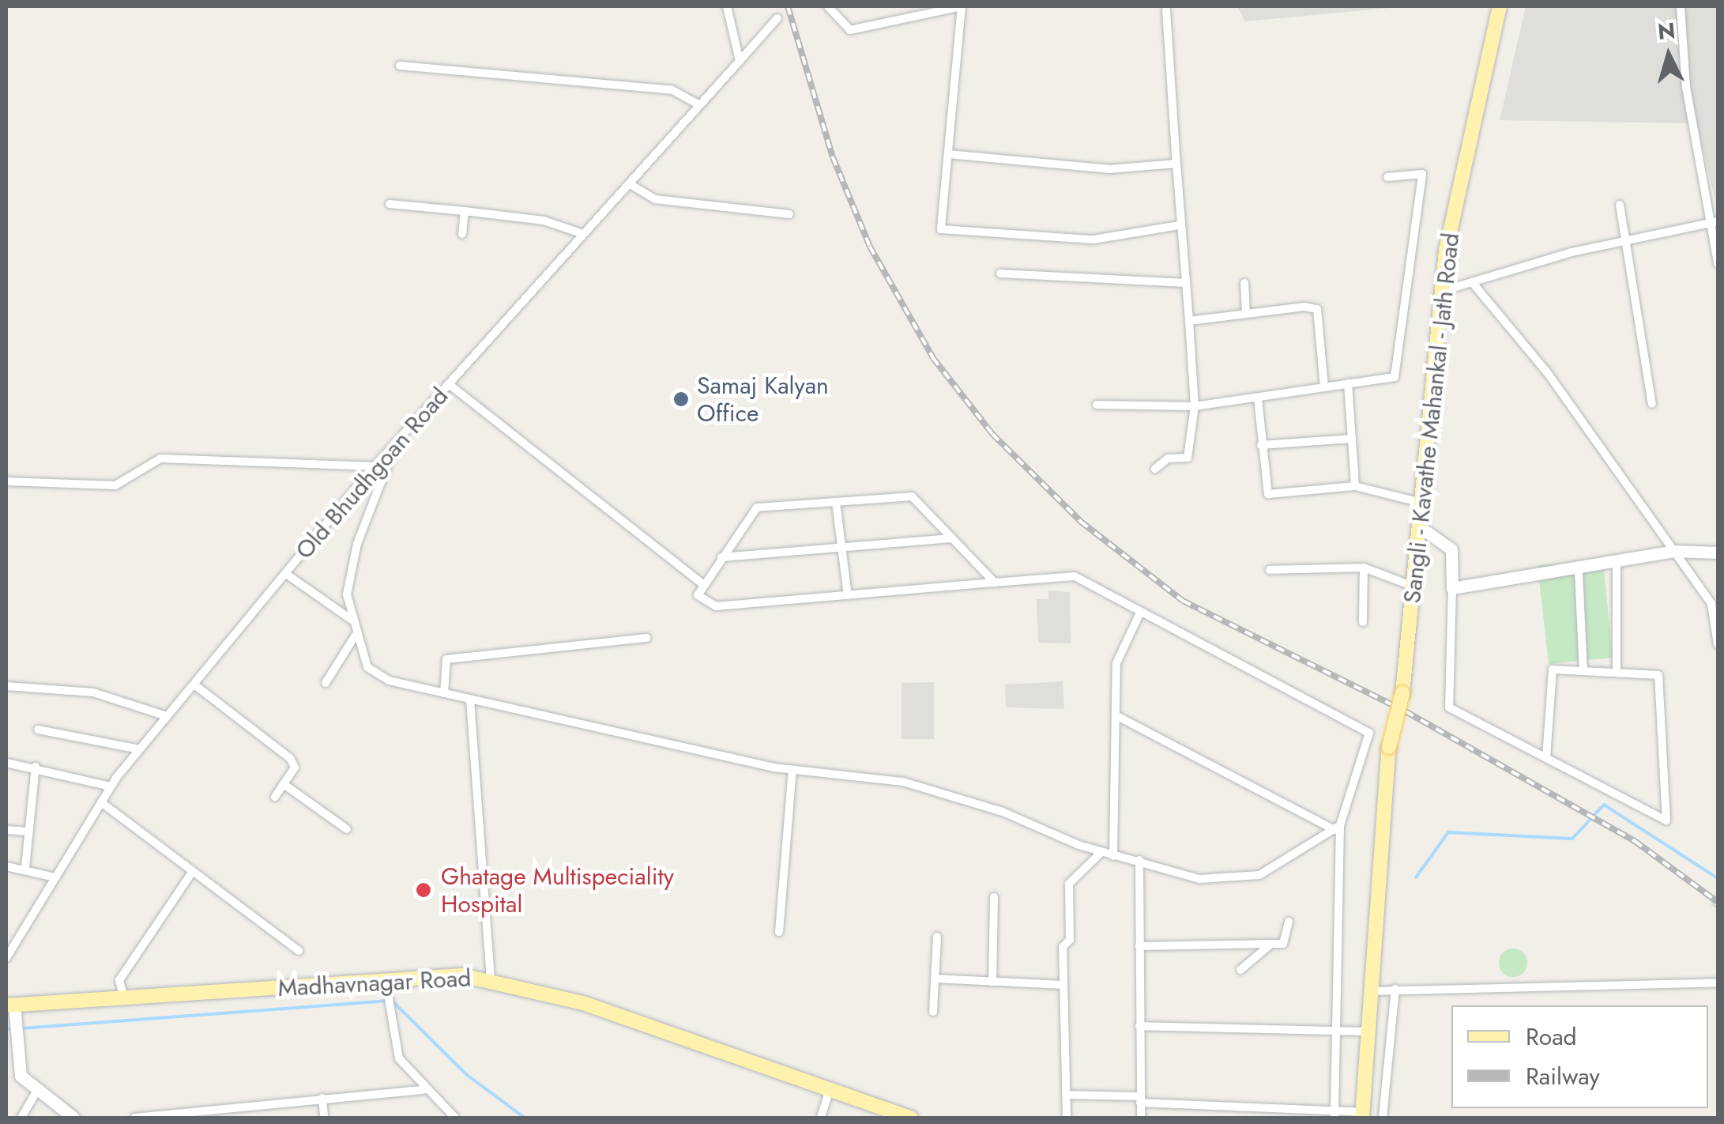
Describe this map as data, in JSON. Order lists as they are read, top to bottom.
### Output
{
  "streets": {
    "main road": ["Sangli - Kavathe Mahankal - Jath Road", "Madhavnagar Road"],
    "street": ["Old Bhudhgoan Road"]
  },
  "places": ["Samaj Kalyan Office", "Ghatage Multispeciality Hospital"],
  "legend": ["Road", "Railway"],
  "north": "top"
}
